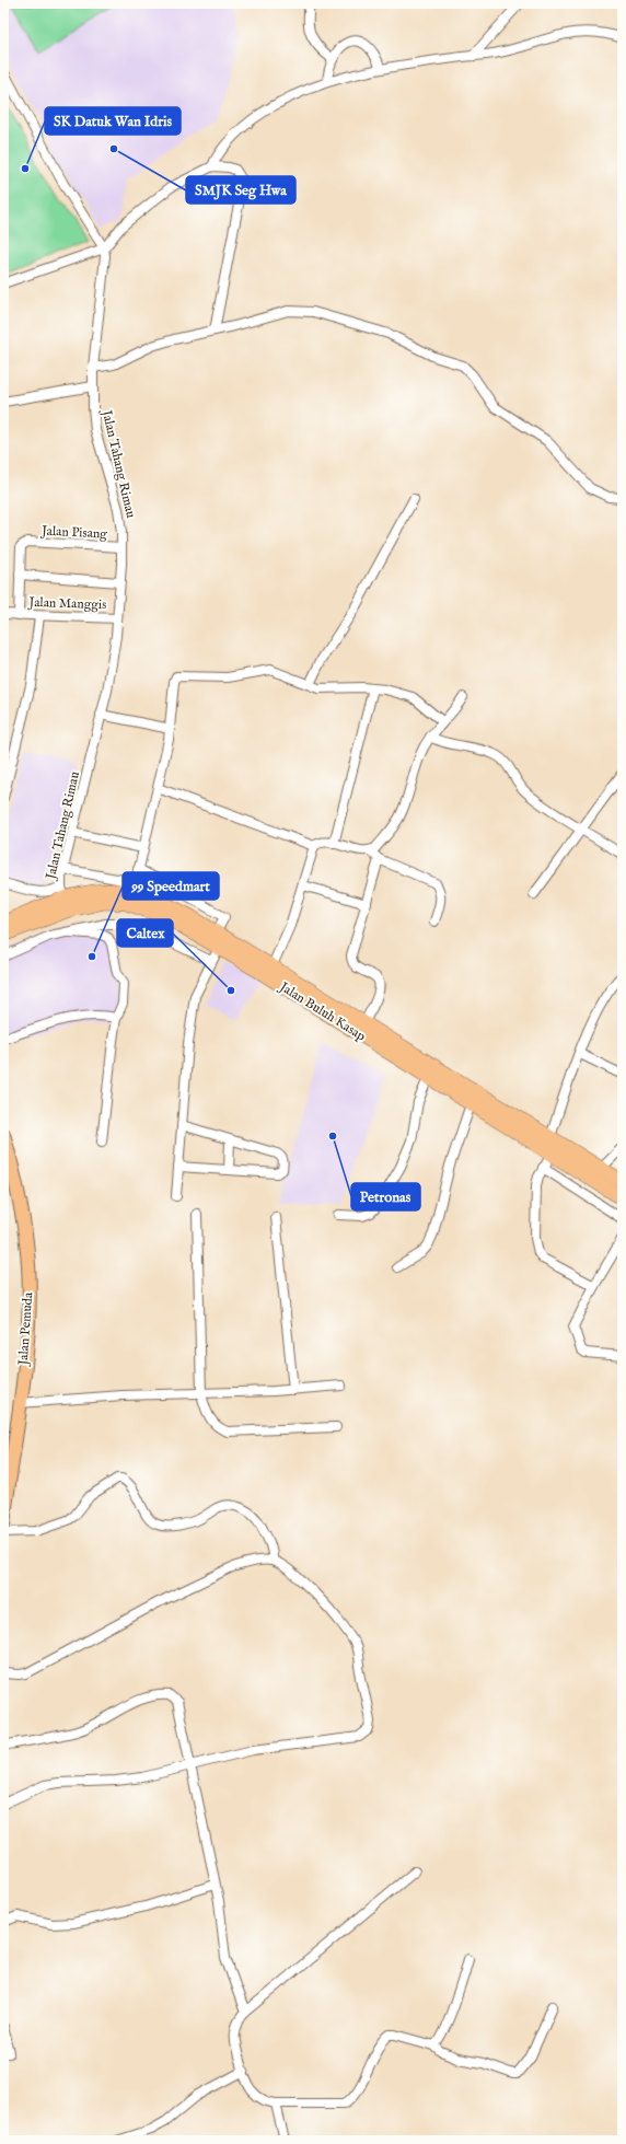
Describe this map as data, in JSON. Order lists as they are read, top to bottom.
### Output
{
  "streets": {
    "highway": ["Jalan Buluh Kasap"],
    "main road": ["Jalan Pemuda"],
    "street": ["Jalan Tahang Rimau", "Jalan Pisang", "Jalan Manggis"]
  },
  "crossings": [
    ["Jalan Tahang Rimau", "Jalan Pisang"],
    ["Jalan Tahang Rimau", "Jalan Manggis"],
    ["Jalan Tahang Rimau", "Jalan Buluh Kasap"]
  ],
  "places": [
    "SMJK Seg Hwa",
    "SK Datuk Wan Idris",
    "99 Speedmart",
    "Caltex",
    "Petronas"
  ]
}
